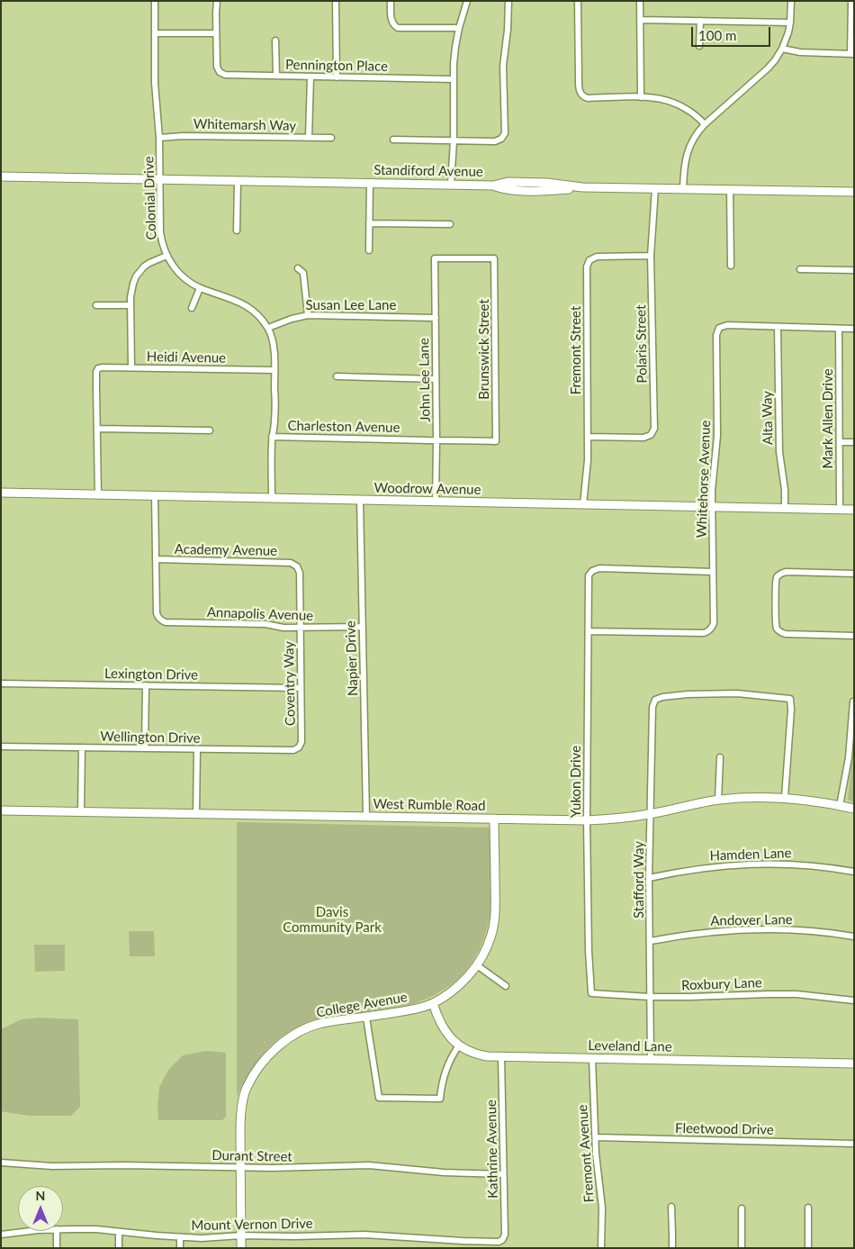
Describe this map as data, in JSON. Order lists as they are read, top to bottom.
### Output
{
  "streets": {
    "street": [
      "Pennington Place",
      "Whitemarsh Way",
      "Standiford Avenue",
      "Colonial Drive",
      "Susan Lee Lane",
      "Polaris Street",
      "Brunswick Street",
      "Fremont Street",
      "Heidi Avenue",
      "John Lee Lane",
      "Alta Way",
      "Mark Allen Drive",
      "Charleston Avenue",
      "Whitehorse Avenue",
      "Woodrow Avenue",
      "Academy Avenue",
      "Annapolis Avenue",
      "Napier Drive",
      "Lexington Drive",
      "Coventry Way",
      "Wellington Drive",
      "Yukon Drive",
      "West Rumble Road",
      "Hamden Lane",
      "Stafford Way",
      "Andover Lane",
      "Roxbury Lane",
      "College Avenue",
      "Leveland Lane",
      "Fleetwood Drive",
      "Kathrine Avenue",
      "Fremont Avenue",
      "Durant Street",
      "Mount Vernon Drive"
    ]
  },
  "crossings": [
    ["Whitemarsh Way", "Colonial Drive"],
    ["Standiford Avenue", "Colonial Drive"],
    ["Standiford Avenue", "Polaris Street"],
    ["Colonial Drive", "Susan Lee Lane"],
    ["Colonial Drive", "Heidi Avenue"],
    ["Colonial Drive", "Charleston Avenue"],
    ["Colonial Drive", "Woodrow Avenue"],
    ["Susan Lee Lane", "John Lee Lane"],
    ["Polaris Street", "Fremont Street"],
    ["Brunswick Street", "John Lee Lane"],
    ["Brunswick Street", "Charleston Avenue"],
    ["Fremont Street", "Woodrow Avenue"],
    ["John Lee Lane", "Charleston Avenue"],
    ["John Lee Lane", "Woodrow Avenue"],
    ["Alta Way", "Whitehorse Avenue"],
    ["Alta Way", "Woodrow Avenue"],
    ["Mark Allen Drive", "Woodrow Avenue"],
    ["Whitehorse Avenue", "Woodrow Avenue"],
    ["Whitehorse Avenue", "Yukon Drive"],
    ["Woodrow Avenue", "Napier Drive"],
    ["Academy Avenue", "Annapolis Avenue"],
    ["Academy Avenue", "Coventry Way"],
    ["Annapolis Avenue", "Napier Drive"],
    ["Annapolis Avenue", "Coventry Way"],
    ["Napier Drive", "West Rumble Road"],
    ["Lexington Drive", "Coventry Way"],
    ["Coventry Way", "Wellington Drive"],
    ["Yukon Drive", "West Rumble Road"],
    ["Yukon Drive", "Roxbury Lane"],
    ["West Rumble Road", "Stafford Way"],
    ["West Rumble Road", "College Avenue"],
    ["Hamden Lane", "Stafford Way"],
    ["Stafford Way", "Andover Lane"],
    ["Stafford Way", "Roxbury Lane"],
    ["Stafford Way", "Leveland Lane"],
    ["College Avenue", "Leveland Lane"],
    ["College Avenue", "Durant Street"],
    ["College Avenue", "Mount Vernon Drive"],
    ["Leveland Lane", "Kathrine Avenue"],
    ["Leveland Lane", "Fremont Avenue"],
    ["Fleetwood Drive", "Fremont Avenue"],
    ["Kathrine Avenue", "Durant Street"],
    ["Kathrine Avenue", "Mount Vernon Drive"]
  ],
  "parks": ["Davis Community Park"],
  "scale_bar": "100 m",
  "north": "top"
}
